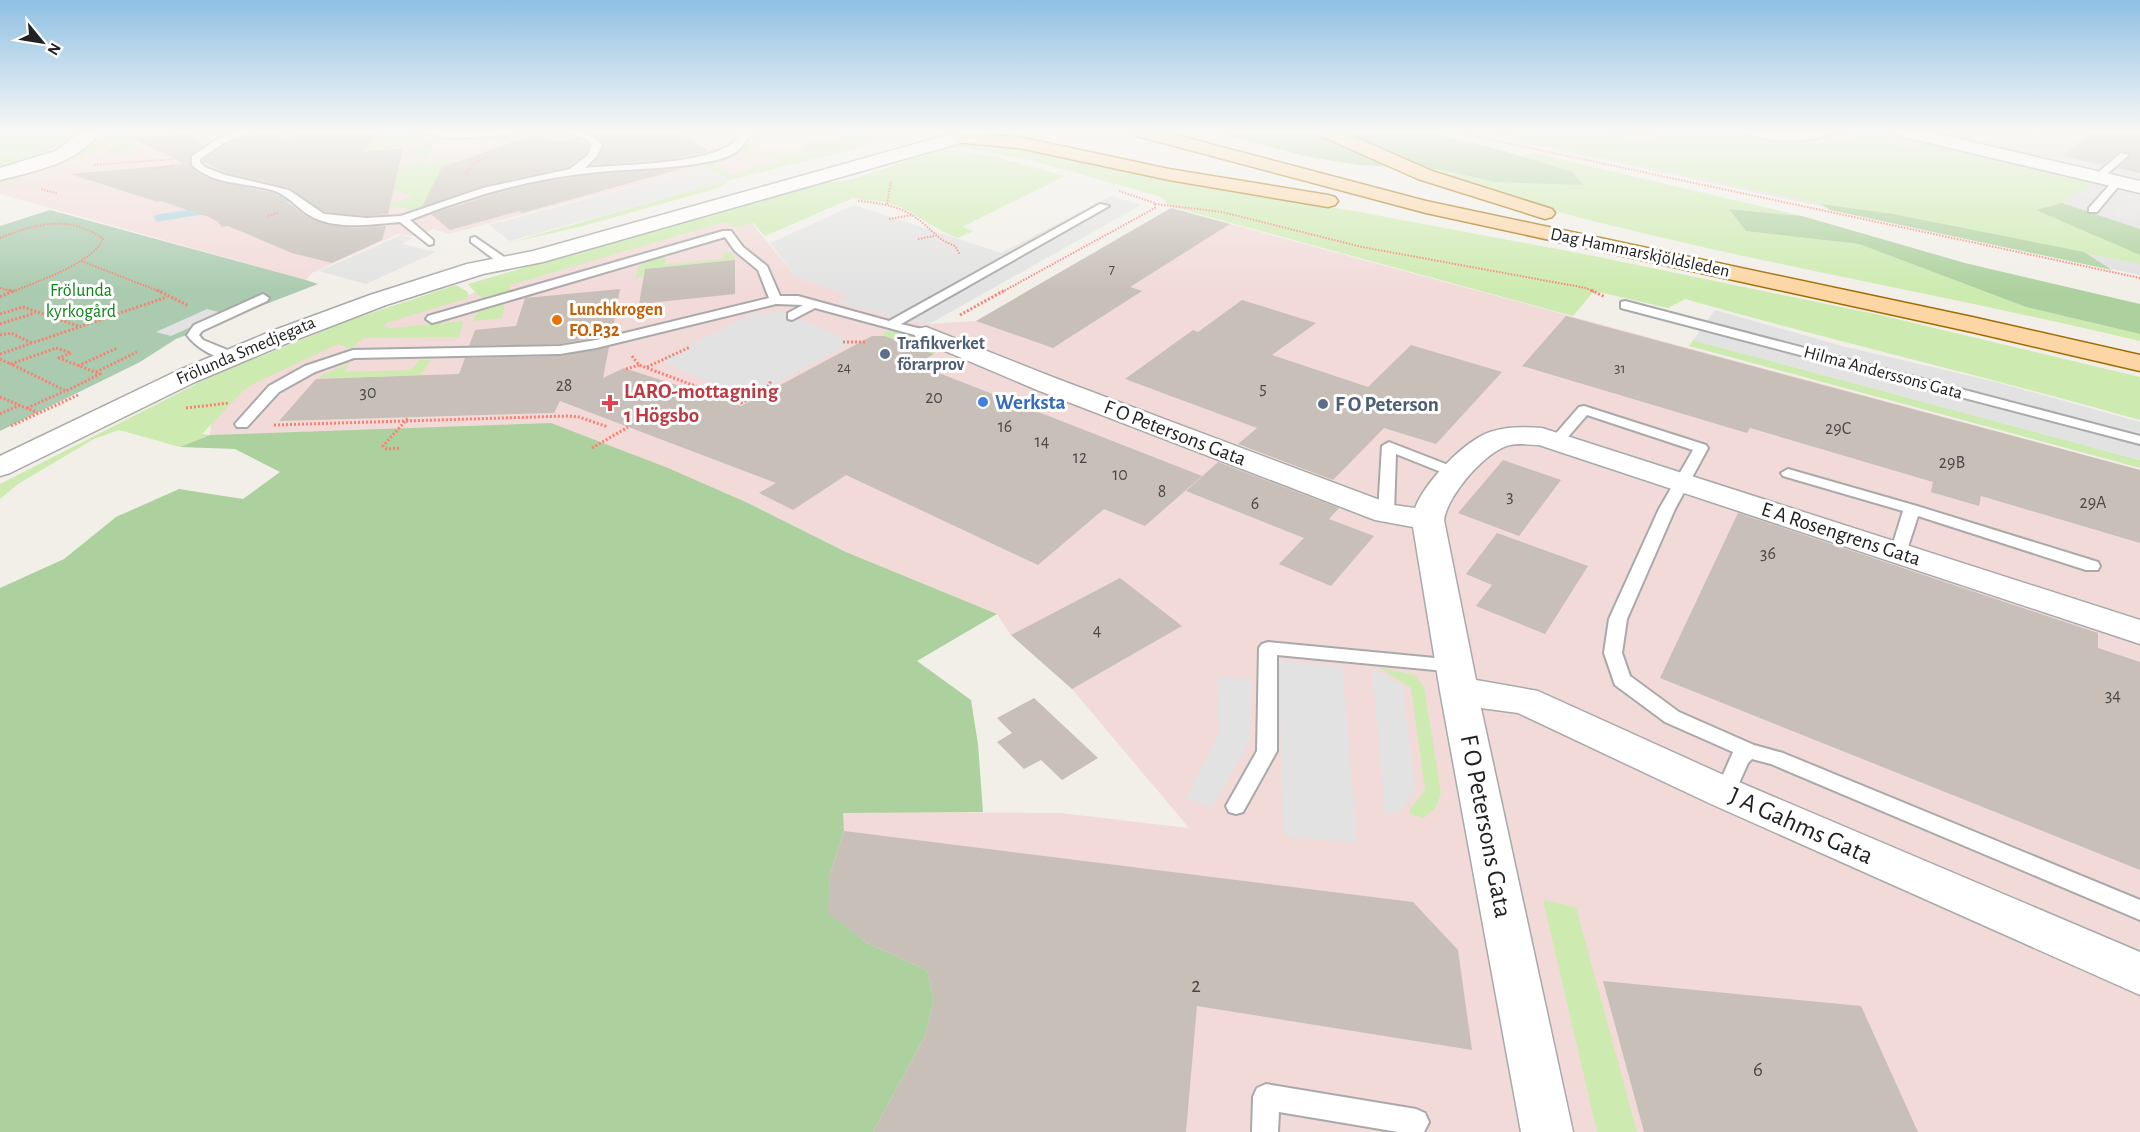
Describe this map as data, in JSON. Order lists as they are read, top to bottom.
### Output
{
  "streets": {
    "main road": ["Dag Hammarskjöldsleden"],
    "street": [
      "Frölunda Smedjegata",
      "F O Petersons Gata",
      "E A Rosengrens Gata",
      "J A Gahms Gata"
    ],
    "lane": ["Hilma Anderssons Gata"]
  },
  "crossings": [
    ["F O Petersons Gata", "J A Gahms Gata"]
  ],
  "parks": ["Frölunda kyrkogård"],
  "places": {
    "other": [
      "Lunchkrogen FO.P.32",
      "Trafikverket förarprov",
      "Werksta",
      "F O Peterson"
    ],
    "health": ["LARO-mottagning 1 Högsbo"]
  },
  "house_numbers": [
    "7",
    "24",
    "31",
    "28",
    "5",
    "30",
    "20",
    "16",
    "29C",
    "14",
    "12",
    "29B",
    "10",
    "8",
    "3",
    "29A",
    "6",
    "36",
    "4",
    "34",
    "2",
    "6"
  ],
  "north": "bottom right"
}
